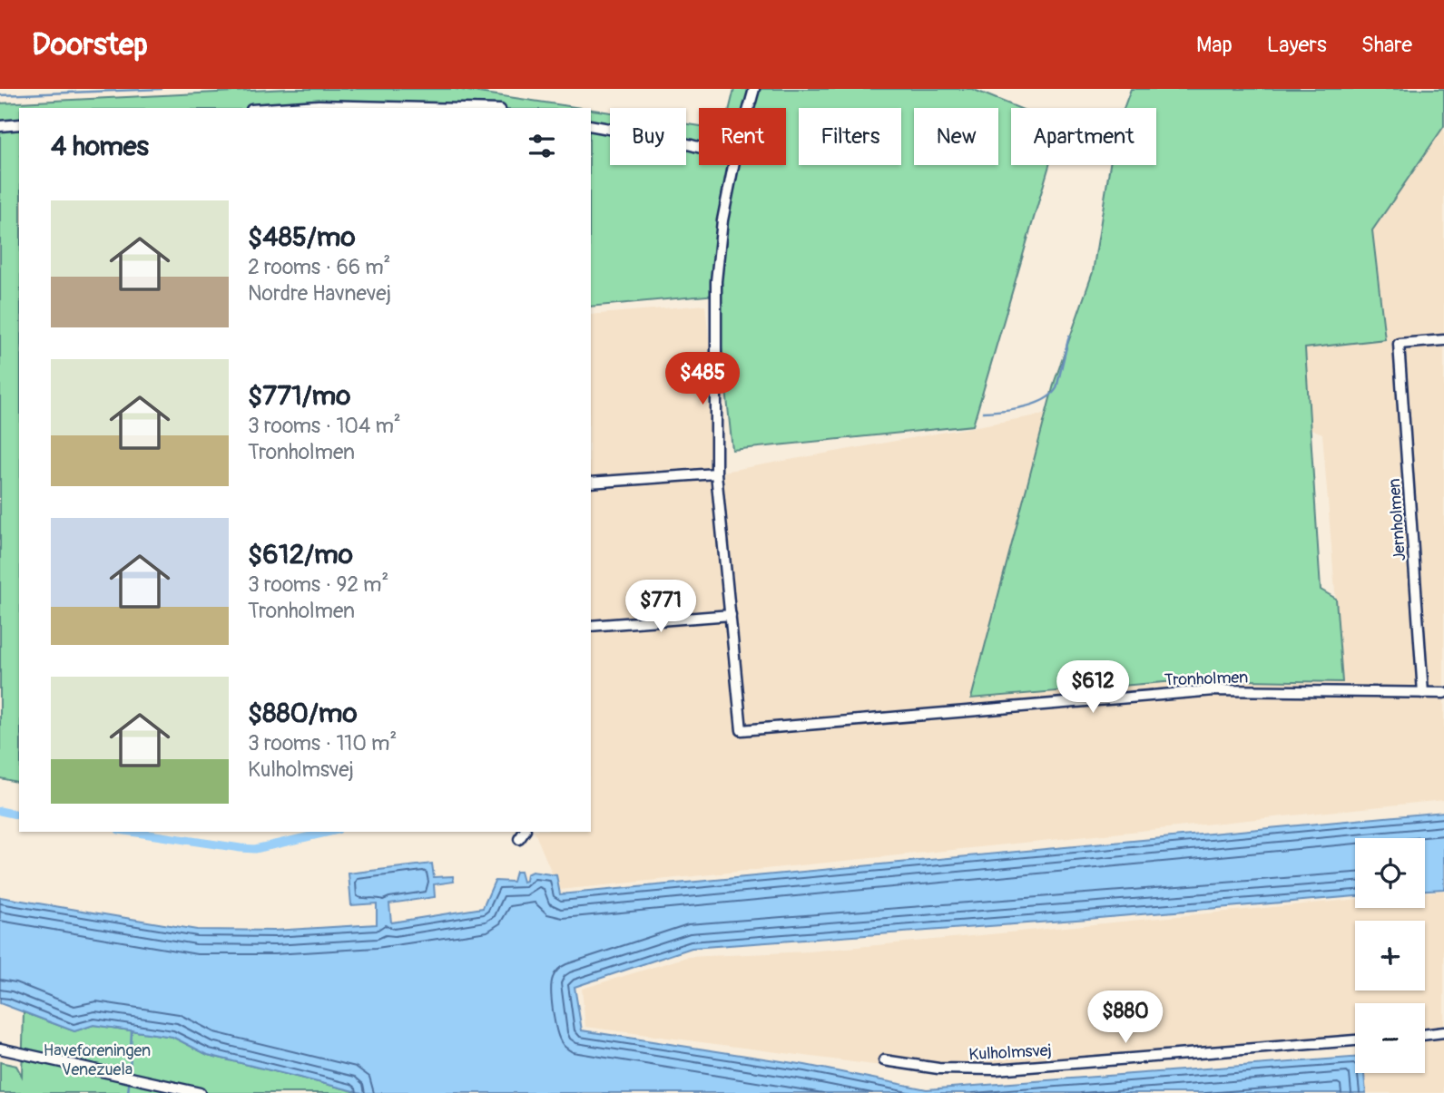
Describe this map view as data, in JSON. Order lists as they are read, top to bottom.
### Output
{
  "streets": {
    "street": ["Jernholmen", "Tronholmen", "Kulholmsvej"]
  },
  "crossings": [
    ["Jernholmen", "Tronholmen"]
  ],
  "parks": ["Haveforeningen Venezuela"],
  "page": {
    "header": "Doorstep",
    "nav": ["Map", "Layers", "Share"],
    "chip": [
      "Buy",
      "Rent",
      "Filters",
      "New",
      "Apartment"
    ],
    "heading": "4 homes",
    "list": [
      {
        "name": "$485/mo",
        "note": "2 rooms · 66 m² · Nordre Havnevej"
      },
      {
        "name": "$771/mo",
        "note": "3 rooms · 104 m² · Tronholmen"
      },
      {
        "name": "$612/mo",
        "note": "3 rooms · 92 m² · Tronholmen"
      },
      {
        "name": "$880/mo",
        "note": "3 rooms · 110 m² · Kulholmsvej"
      }
    ],
    "price": [
      "$485",
      "$771",
      "$612",
      "$880"
    ],
    "map_buttons": ["+", "−"]
  }
}
